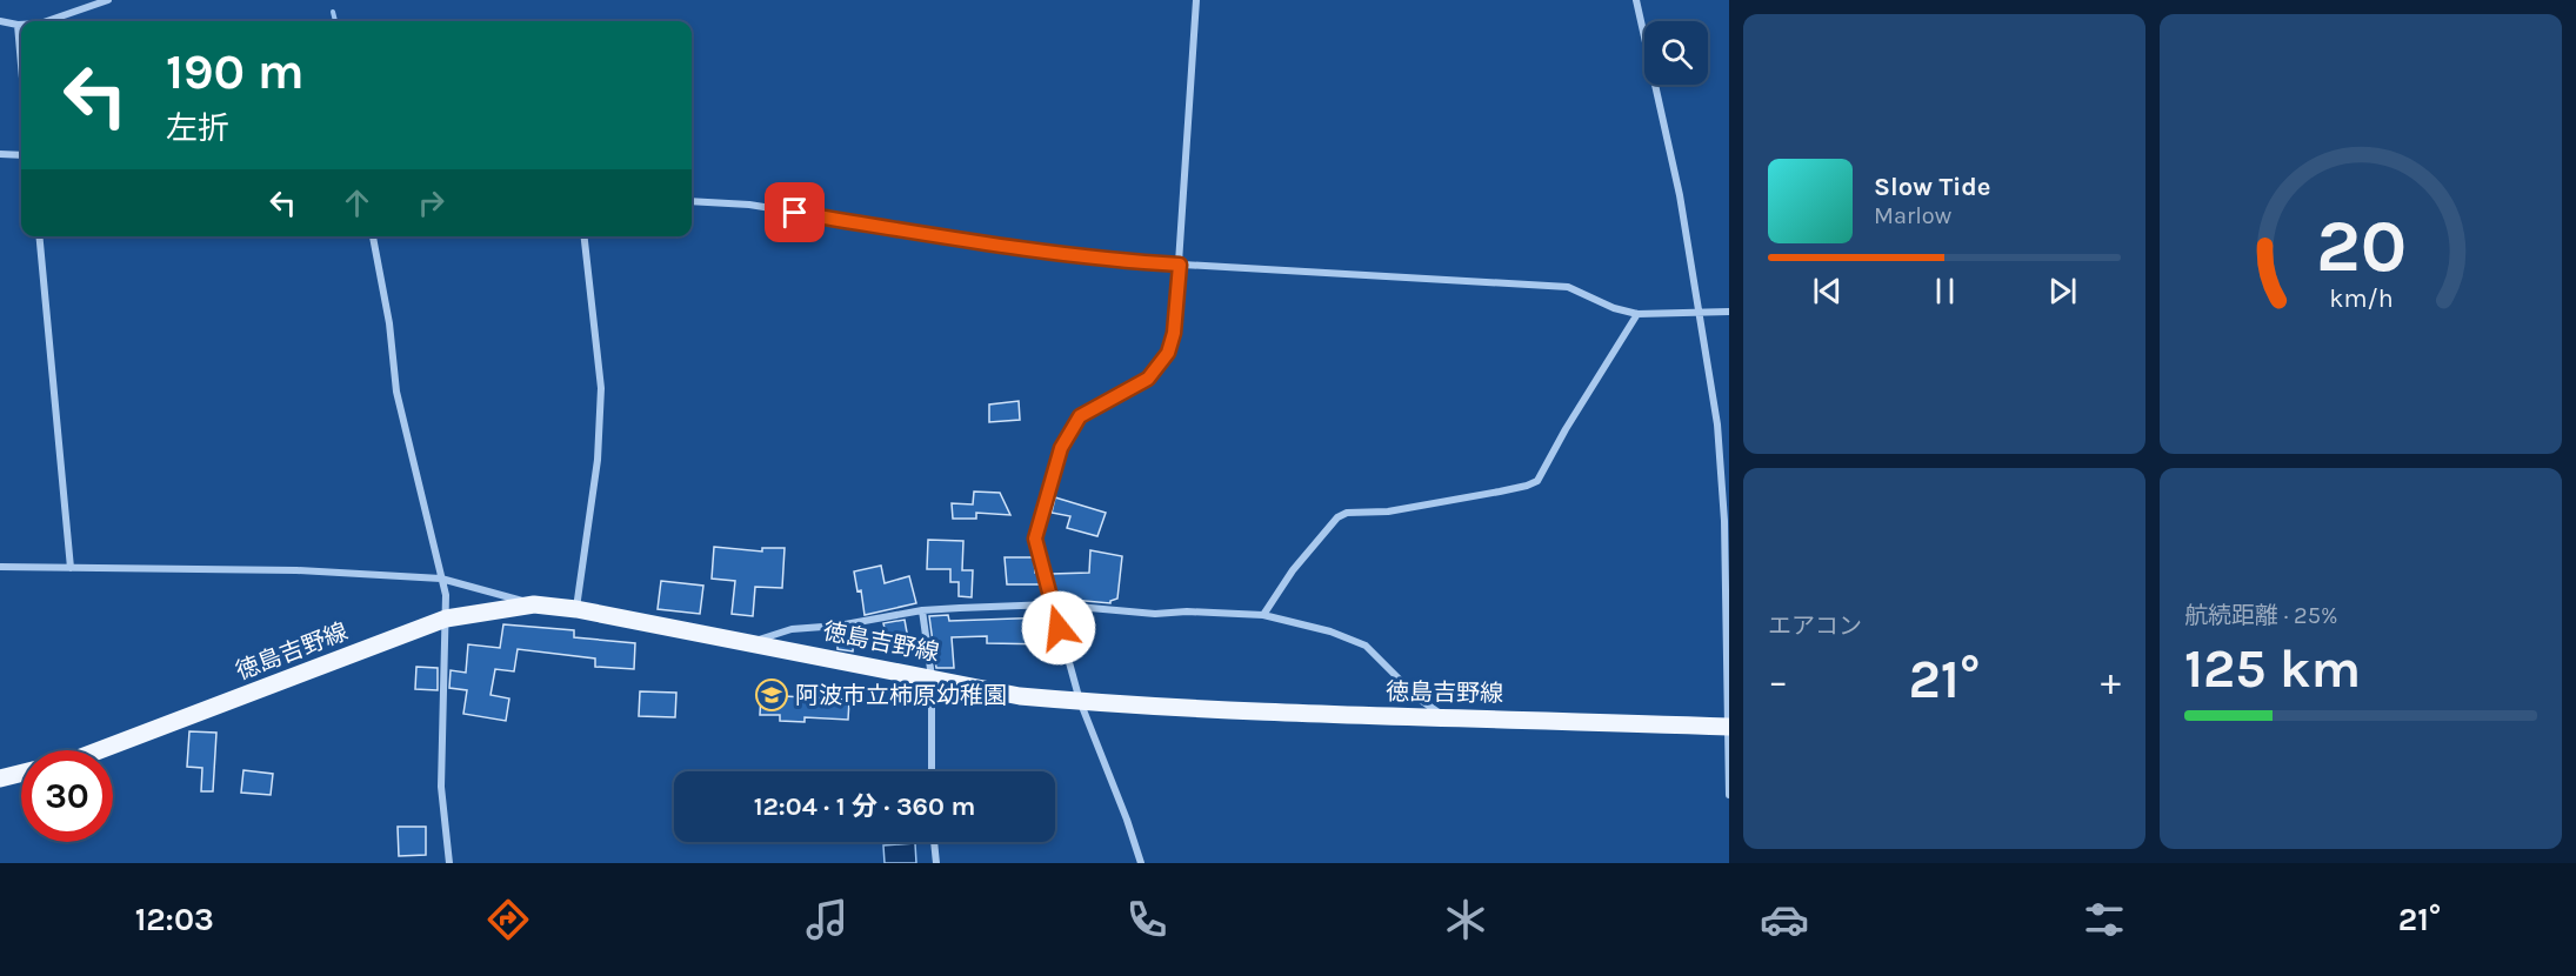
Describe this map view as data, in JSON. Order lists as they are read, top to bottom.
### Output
{
  "streets": {
    "main road": ["徳島吉野線"]
  },
  "places": {
    "school or university": ["阿波市立柿原幼稚園"]
  },
  "page": {
    "turn": ["190 m", "左折"],
    "song": ["Slow Tide", "Marlow"],
    "tile": [
      "エアコン",
      ["航続距離 · 25%", "125 km"]
    ],
    "heat": ["−", "21°", "+"],
    "limit": "30",
    "trip": "12:04 · 1 分 · 360 m",
    "tabs": ["12:03", "21°"],
    "gauge": ["20", "km/h"]
  }
}
